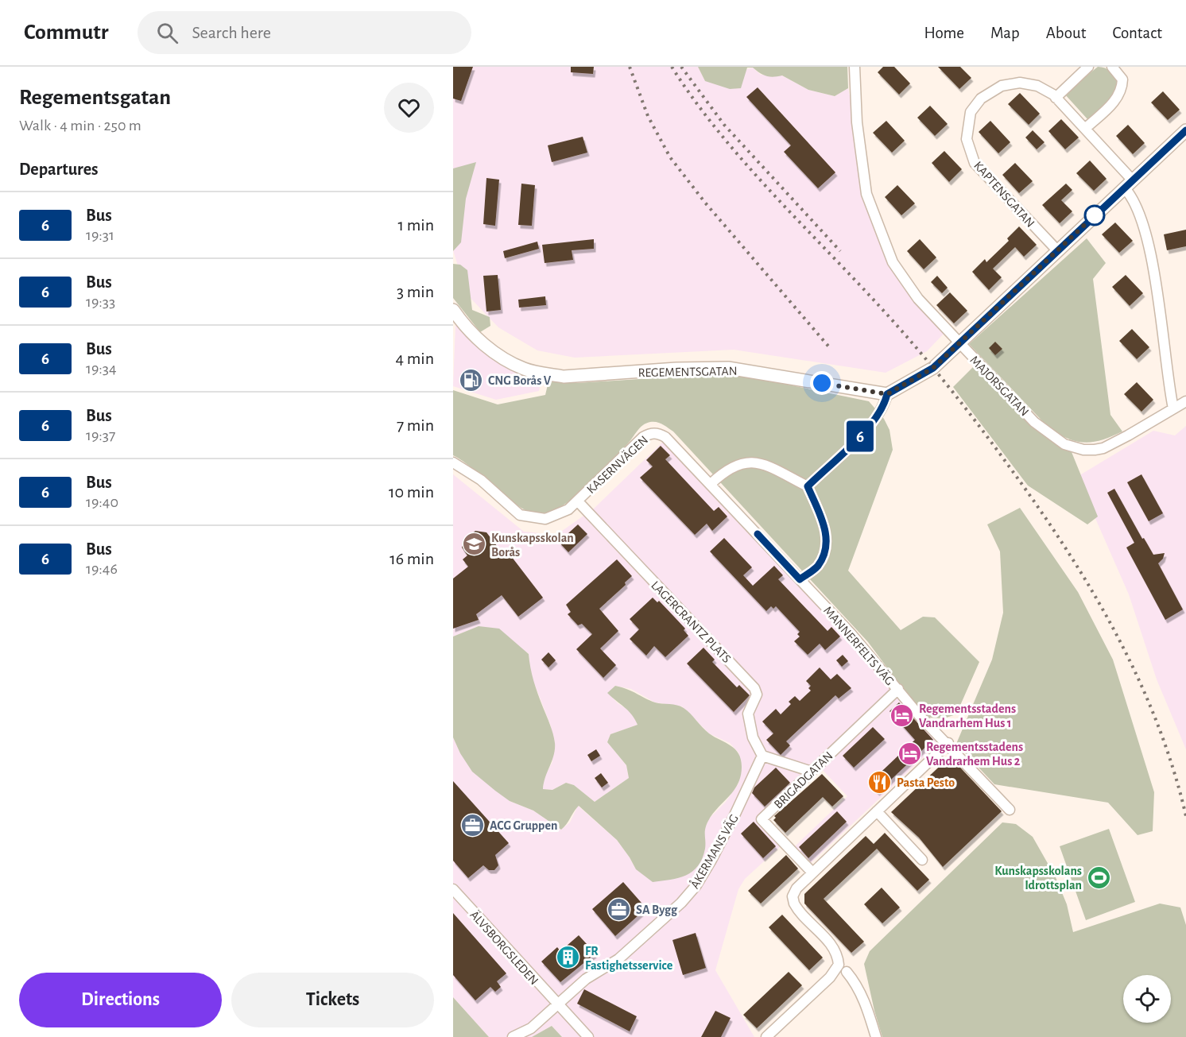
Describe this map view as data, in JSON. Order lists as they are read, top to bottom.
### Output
{
  "streets": {
    "street": [
      "KAPTENSGATAN",
      "REGEMENTSGATAN",
      "MAJORSGATAN",
      "KASERNVÄGEN",
      "LAGERCRANTZ PLATS",
      "MANNERFELTS VÄG",
      "BRIGADGATAN",
      "ÅKERMANS VÄG",
      "ÄLVSBORGSLEDEN"
    ]
  },
  "crossings": [
    ["KAPTENSGATAN", "MAJORSGATAN"],
    ["KASERNVÄGEN", "LAGERCRANTZ PLATS"],
    ["KASERNVÄGEN", "MANNERFELTS VÄG"],
    ["LAGERCRANTZ PLATS", "ÅKERMANS VÄG"],
    ["MANNERFELTS VÄG", "BRIGADGATAN"],
    ["ÅKERMANS VÄG", "ÄLVSBORGSLEDEN"]
  ],
  "places": {
    "fuel station": ["CNG Borås V"],
    "school or university": ["Kunskapsskolan Borås"],
    "hotel": ["Regementsstadens Vandrarhem Hus 1", "Regementsstadens Vandrarhem Hus 2"],
    "restaurant": ["Pasta Pesto"],
    "office": ["ACG Gruppen", "SA Bygg"],
    "sports": ["Kunskapsskolans Idrottsplan"],
    "building": ["FR Fastighetsservice"]
  },
  "lines": ["bus line 6"],
  "page": {
    "header": "Commutr",
    "search": "Search here",
    "nav": [
      "Home",
      "Map",
      "About",
      "Contact"
    ],
    "heading": [
      ["Regementsgatan", "Walk · 4 min · 250 m"],
      "Departures"
    ],
    "on_map": "6",
    "list": [
      {
        "mark": "6",
        "name": "Bus",
        "note": "19:31",
        "value": "1 min"
      },
      {
        "mark": "6",
        "name": "Bus",
        "note": "19:33",
        "value": "3 min"
      },
      {
        "mark": "6",
        "name": "Bus",
        "note": "19:34",
        "value": "4 min"
      },
      {
        "mark": "6",
        "name": "Bus",
        "note": "19:37",
        "value": "7 min"
      },
      {
        "mark": "6",
        "name": "Bus",
        "note": "19:40",
        "value": "10 min"
      },
      {
        "mark": "6",
        "name": "Bus",
        "note": "19:46",
        "value": "16 min"
      }
    ],
    "buttons": ["Directions", "Tickets"]
  }
}
